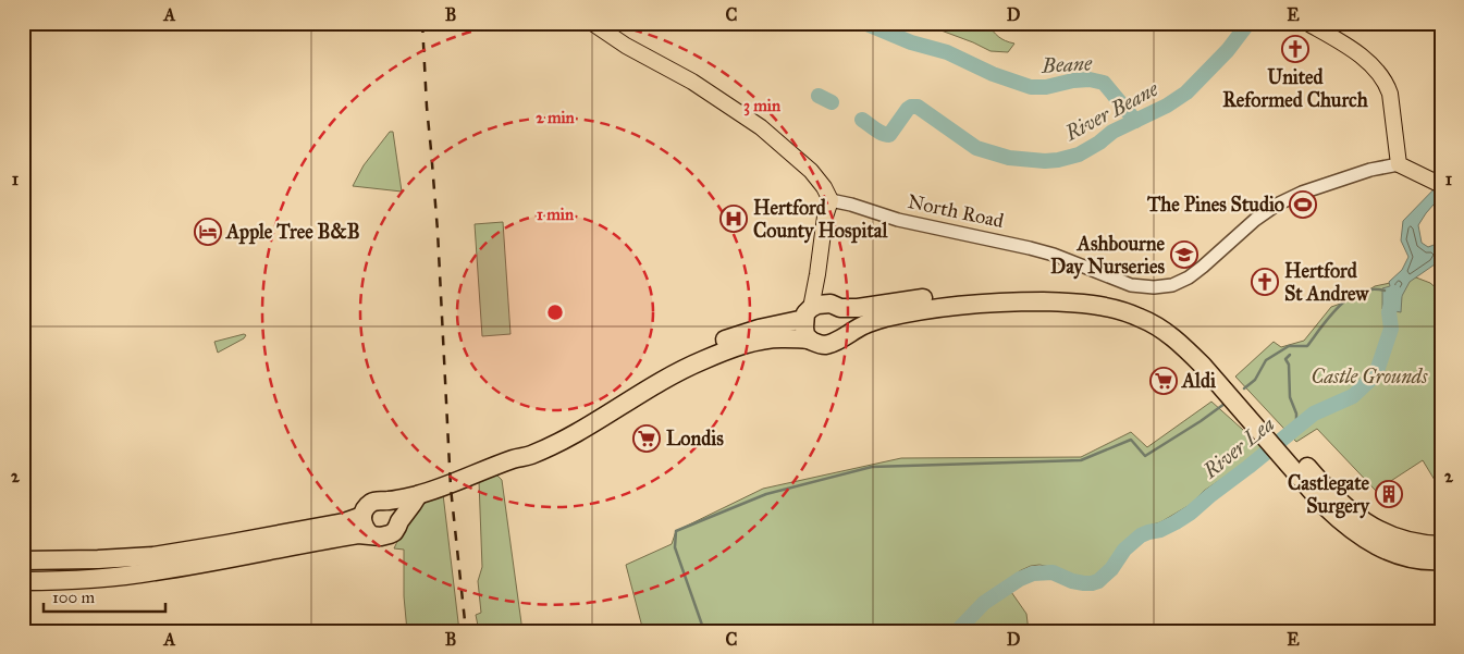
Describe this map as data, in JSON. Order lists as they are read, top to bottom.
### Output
{
  "streets": {
    "street": ["North Road"]
  },
  "water": ["Beane", "River Beane", "River Lea"],
  "parks": ["Castle Grounds"],
  "places": {
    "church": ["United Reformed Church", "Hertford St Andrew"],
    "sports": ["The Pines Studio"],
    "hospital": ["Hertford County Hospital"],
    "hotel": ["Apple Tree B&B"],
    "school or university": ["Ashbourne Day Nurseries"],
    "supermarket": ["Aldi", "Londis"],
    "building": ["Castlegate Surgery"]
  },
  "scale_bar": "100 m",
  "grid": {
    "columns": [
      "A",
      "B",
      "C",
      "D",
      "E"
    ],
    "rows": ["1", "2"]
  },
  "rings": ["3 min", "2 min", "1 min"]
}
